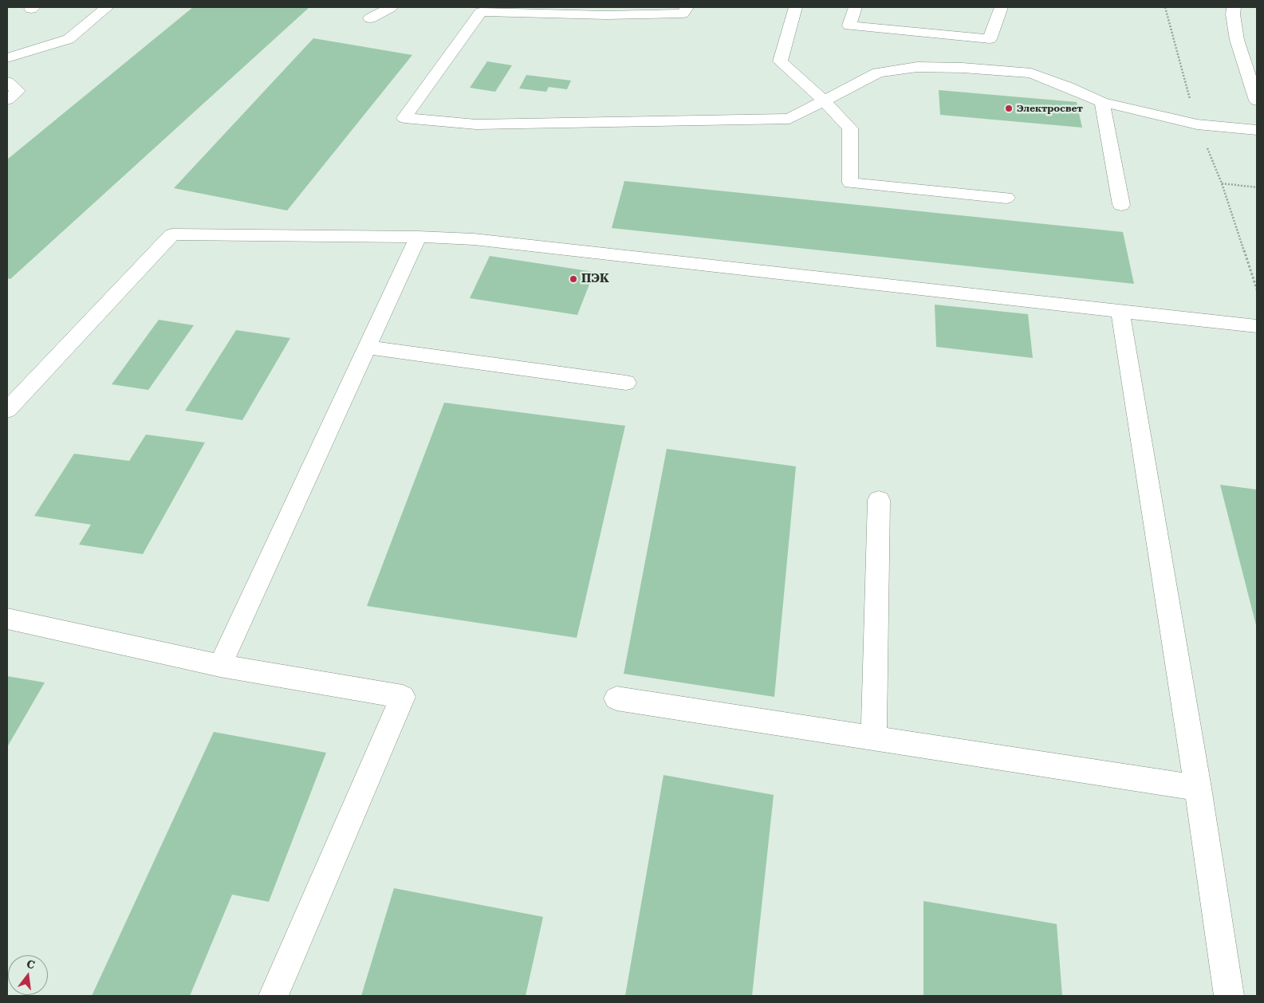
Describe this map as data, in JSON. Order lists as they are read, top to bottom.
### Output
{
  "places": ["Электросвет", "ПЭК"],
  "north": "top"
}
